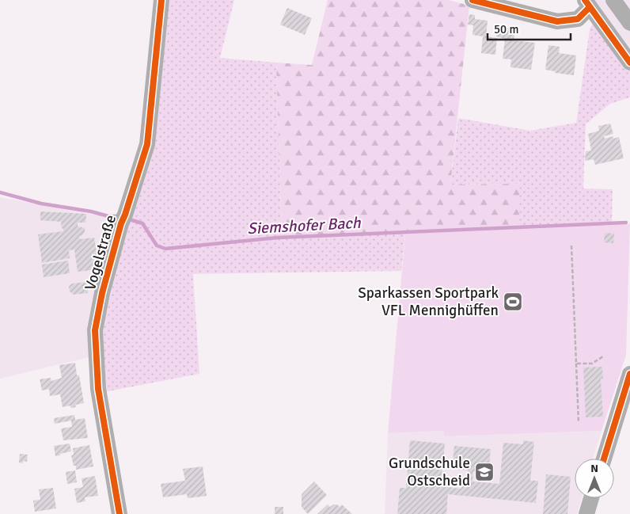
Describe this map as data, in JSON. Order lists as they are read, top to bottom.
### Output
{
  "streets": {
    "street": ["Vogelstraße"]
  },
  "water": ["Siemshofer Bach"],
  "places": {
    "sports": ["Sparkassen Sportpark VFL Mennighüffen"],
    "school or university": ["Grundschule Ostscheid"]
  },
  "scale_bar": "50 m",
  "north": "top"
}
